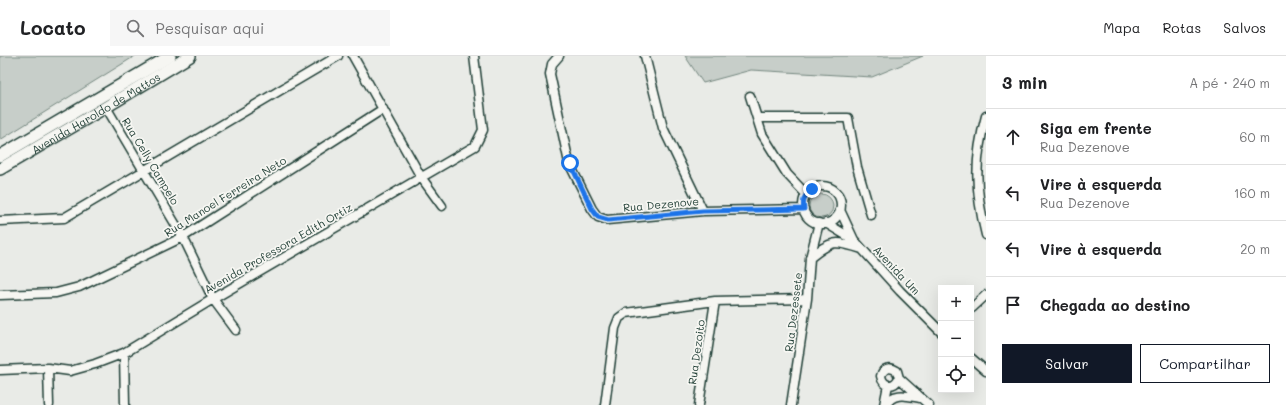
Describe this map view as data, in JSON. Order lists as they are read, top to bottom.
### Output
{
  "streets": {
    "street": [
      "Avenida Haroldo de Mattos",
      "Rua Celly Campelo",
      "Rua Manoel Ferreira Neto",
      "Rua Dezenove",
      "Avenida Professora Edith Ortiz",
      "Avenida Um",
      "Rua Dezessete",
      "Rua Dezoito"
    ]
  },
  "crossings": [
    ["Avenida Haroldo de Mattos", "Rua Celly Campelo"],
    ["Rua Celly Campelo", "Rua Manoel Ferreira Neto"],
    ["Rua Celly Campelo", "Avenida Professora Edith Ortiz"],
    ["Rua Dezenove", "Avenida Um"],
    ["Rua Dezenove", "Rua Dezessete"],
    ["Avenida Um", "Rua Dezessete"]
  ],
  "page": {
    "header": "Locato",
    "search": "Pesquisar aqui",
    "nav": ["Mapa", "Rotas", "Salvos"],
    "heading": ["3 min", "A pé · 240 m"],
    "list": [
      ["Siga em frente", "Rua Dezenove", "60 m"],
      ["Vire à esquerda", "Rua Dezenove", "160 m"],
      ["Vire à esquerda", "20 m"],
      "Chegada ao destino"
    ],
    "map_buttons": ["+", "−"],
    "buttons": ["Salvar", "Compartilhar"]
  }
}
